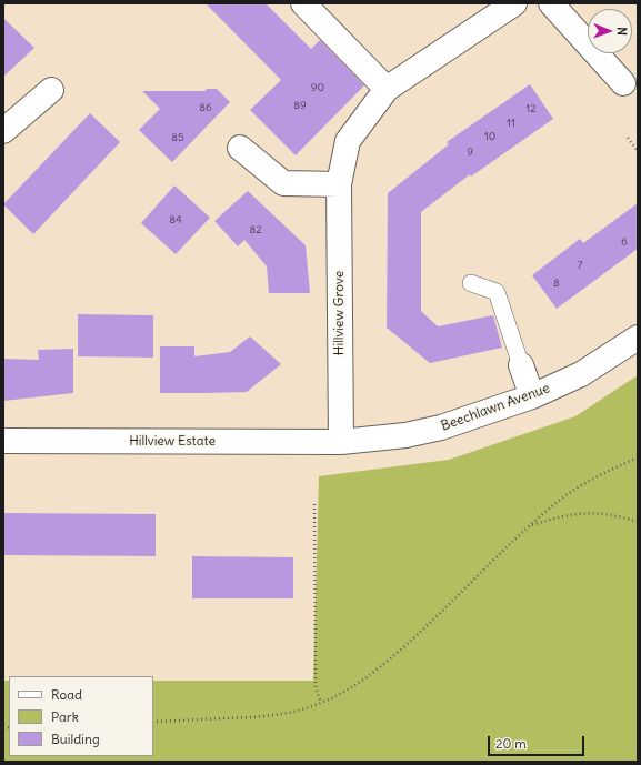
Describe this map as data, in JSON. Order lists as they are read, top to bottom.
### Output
{
  "streets": {
    "street": ["Hillview Grove", "Beechlawn Avenue", "Hillview Estate"]
  },
  "crossings": [
    ["Hillview Grove", "Beechlawn Avenue"],
    ["Hillview Grove", "Hillview Estate"],
    ["Beechlawn Avenue", "Hillview Estate"]
  ],
  "house_numbers": [
    "90",
    "89",
    "86",
    "12",
    "11",
    "10",
    "85",
    "9",
    "84",
    "82",
    "6",
    "7",
    "8"
  ],
  "legend": ["Road", "Park", "Building"],
  "scale_bar": "20 m",
  "north": "right"
}
